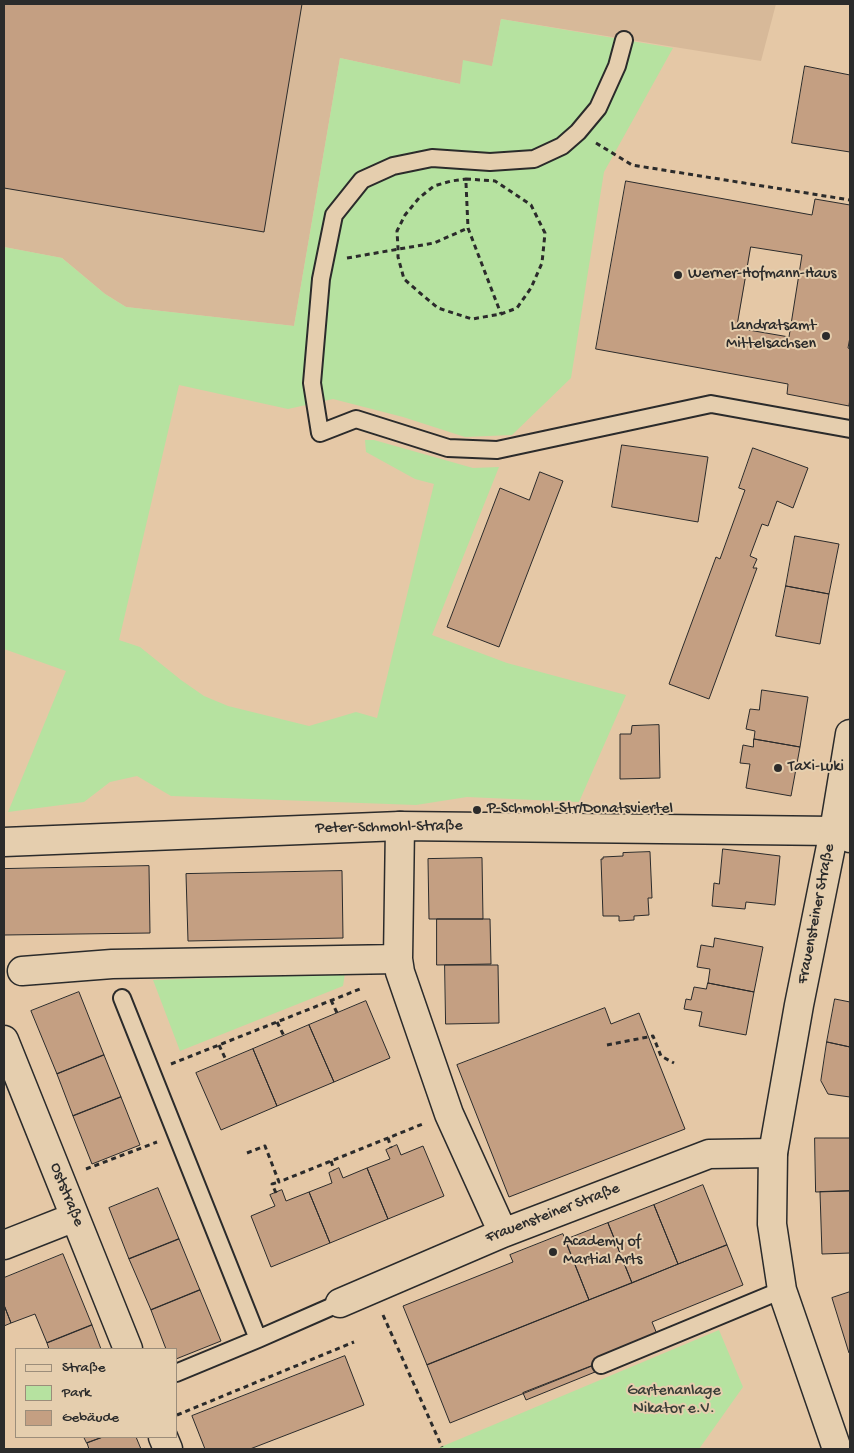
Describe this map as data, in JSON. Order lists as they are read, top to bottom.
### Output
{
  "streets": {
    "street": ["Peter-Schmohl-Straße", "Frauensteiner Straße", "Oststraße"]
  },
  "crossings": [
    ["Peter-Schmohl-Straße", "Frauensteiner Straße"]
  ],
  "parks": ["Gartenanlage Nikator e.V."],
  "places": [
    "Werner-Hofmann-Haus",
    "Landratsamt Mittelsachsen",
    "Taxi-Luki",
    "P-Schmohl-Str/Donatsviertel",
    "Academy of Martial Arts"
  ],
  "legend": ["Straße", "Park", "Gebäude"]
}
